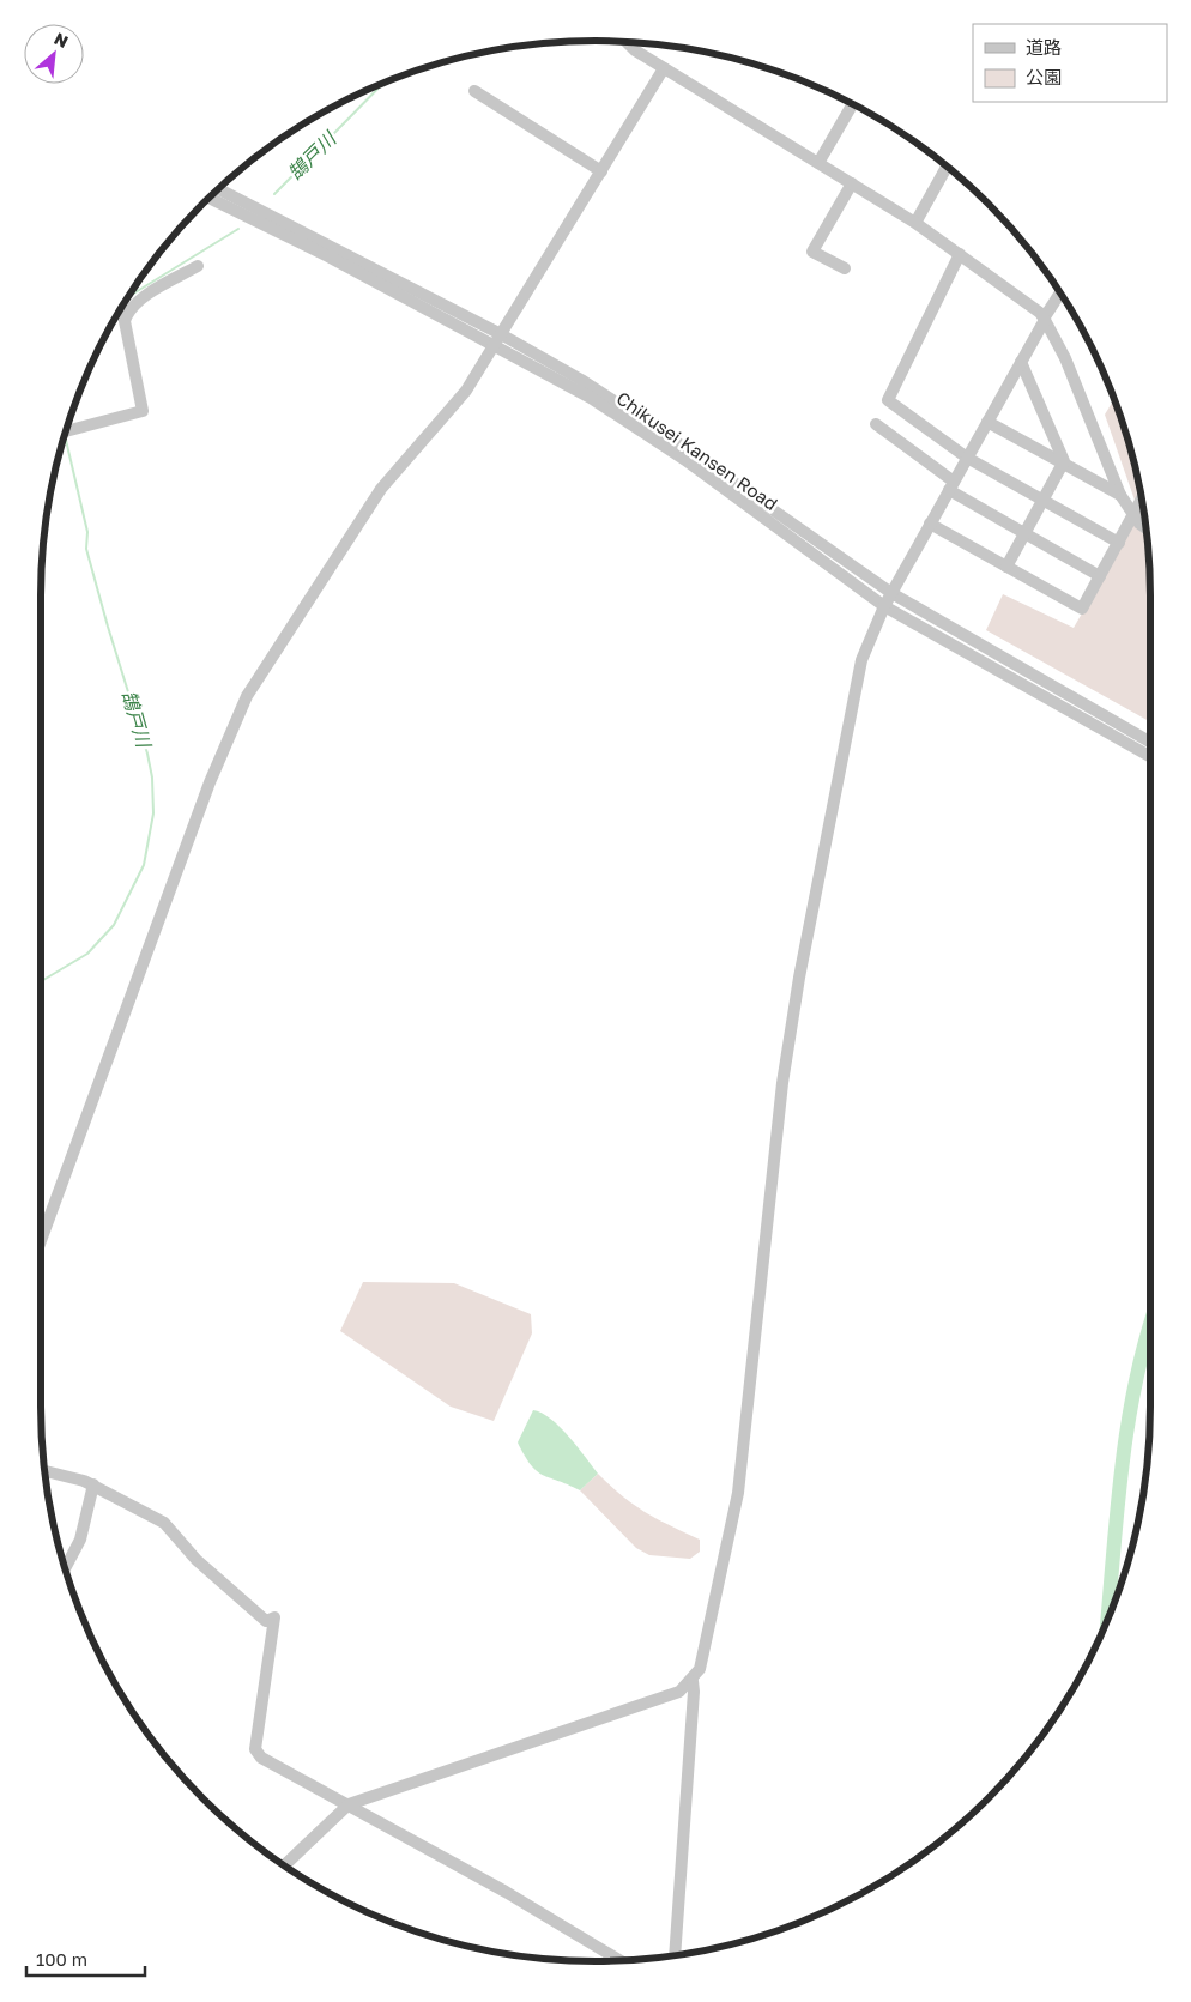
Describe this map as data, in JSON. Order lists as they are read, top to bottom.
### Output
{
  "streets": {
    "street": ["Chikusei Kansen Road"]
  },
  "water": ["鵠戸川"],
  "legend": ["道路", "公園"],
  "scale_bar": "100 m",
  "north": "top right"
}
